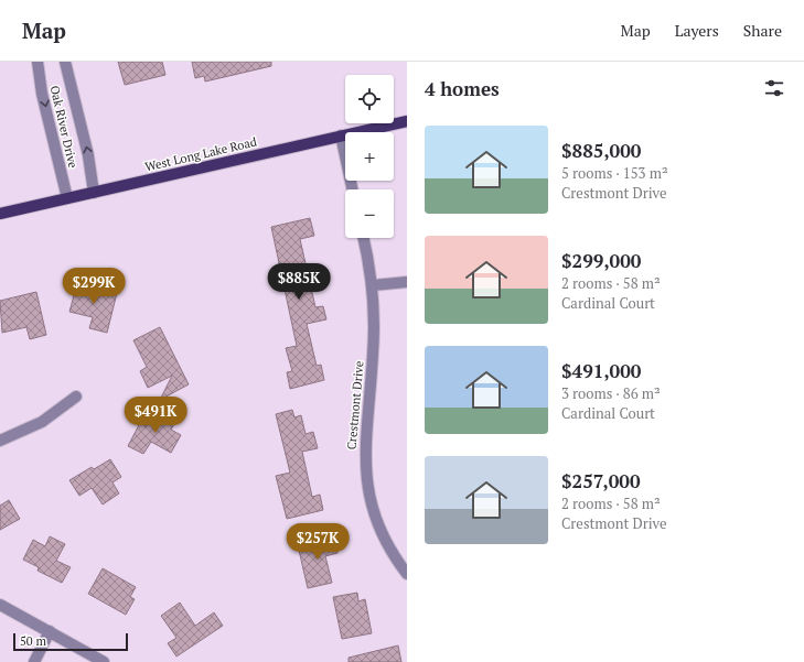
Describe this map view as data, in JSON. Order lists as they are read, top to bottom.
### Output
{
  "streets": {
    "main road": ["West Long Lake Road"],
    "street": ["Oak River Drive", "Crestmont Drive"]
  },
  "crossings": [
    ["Oak River Drive", "West Long Lake Road"]
  ],
  "scale_bar": "50 m",
  "page": {
    "header": "Map",
    "nav": ["Map", "Layers", "Share"],
    "heading": "4 homes",
    "map_buttons": ["+", "−"],
    "list": [
      {
        "name": "$885,000",
        "note": "5 rooms · 153 m² · Crestmont Drive"
      },
      {
        "name": "$299,000",
        "note": "2 rooms · 58 m² · Cardinal Court"
      },
      {
        "name": "$491,000",
        "note": "3 rooms · 86 m² · Cardinal Court"
      },
      {
        "name": "$257,000",
        "note": "2 rooms · 58 m² · Crestmont Drive"
      }
    ],
    "price": [
      "$885K",
      "$299K",
      "$491K",
      "$257K"
    ],
    "scale": "50 m"
  }
}
